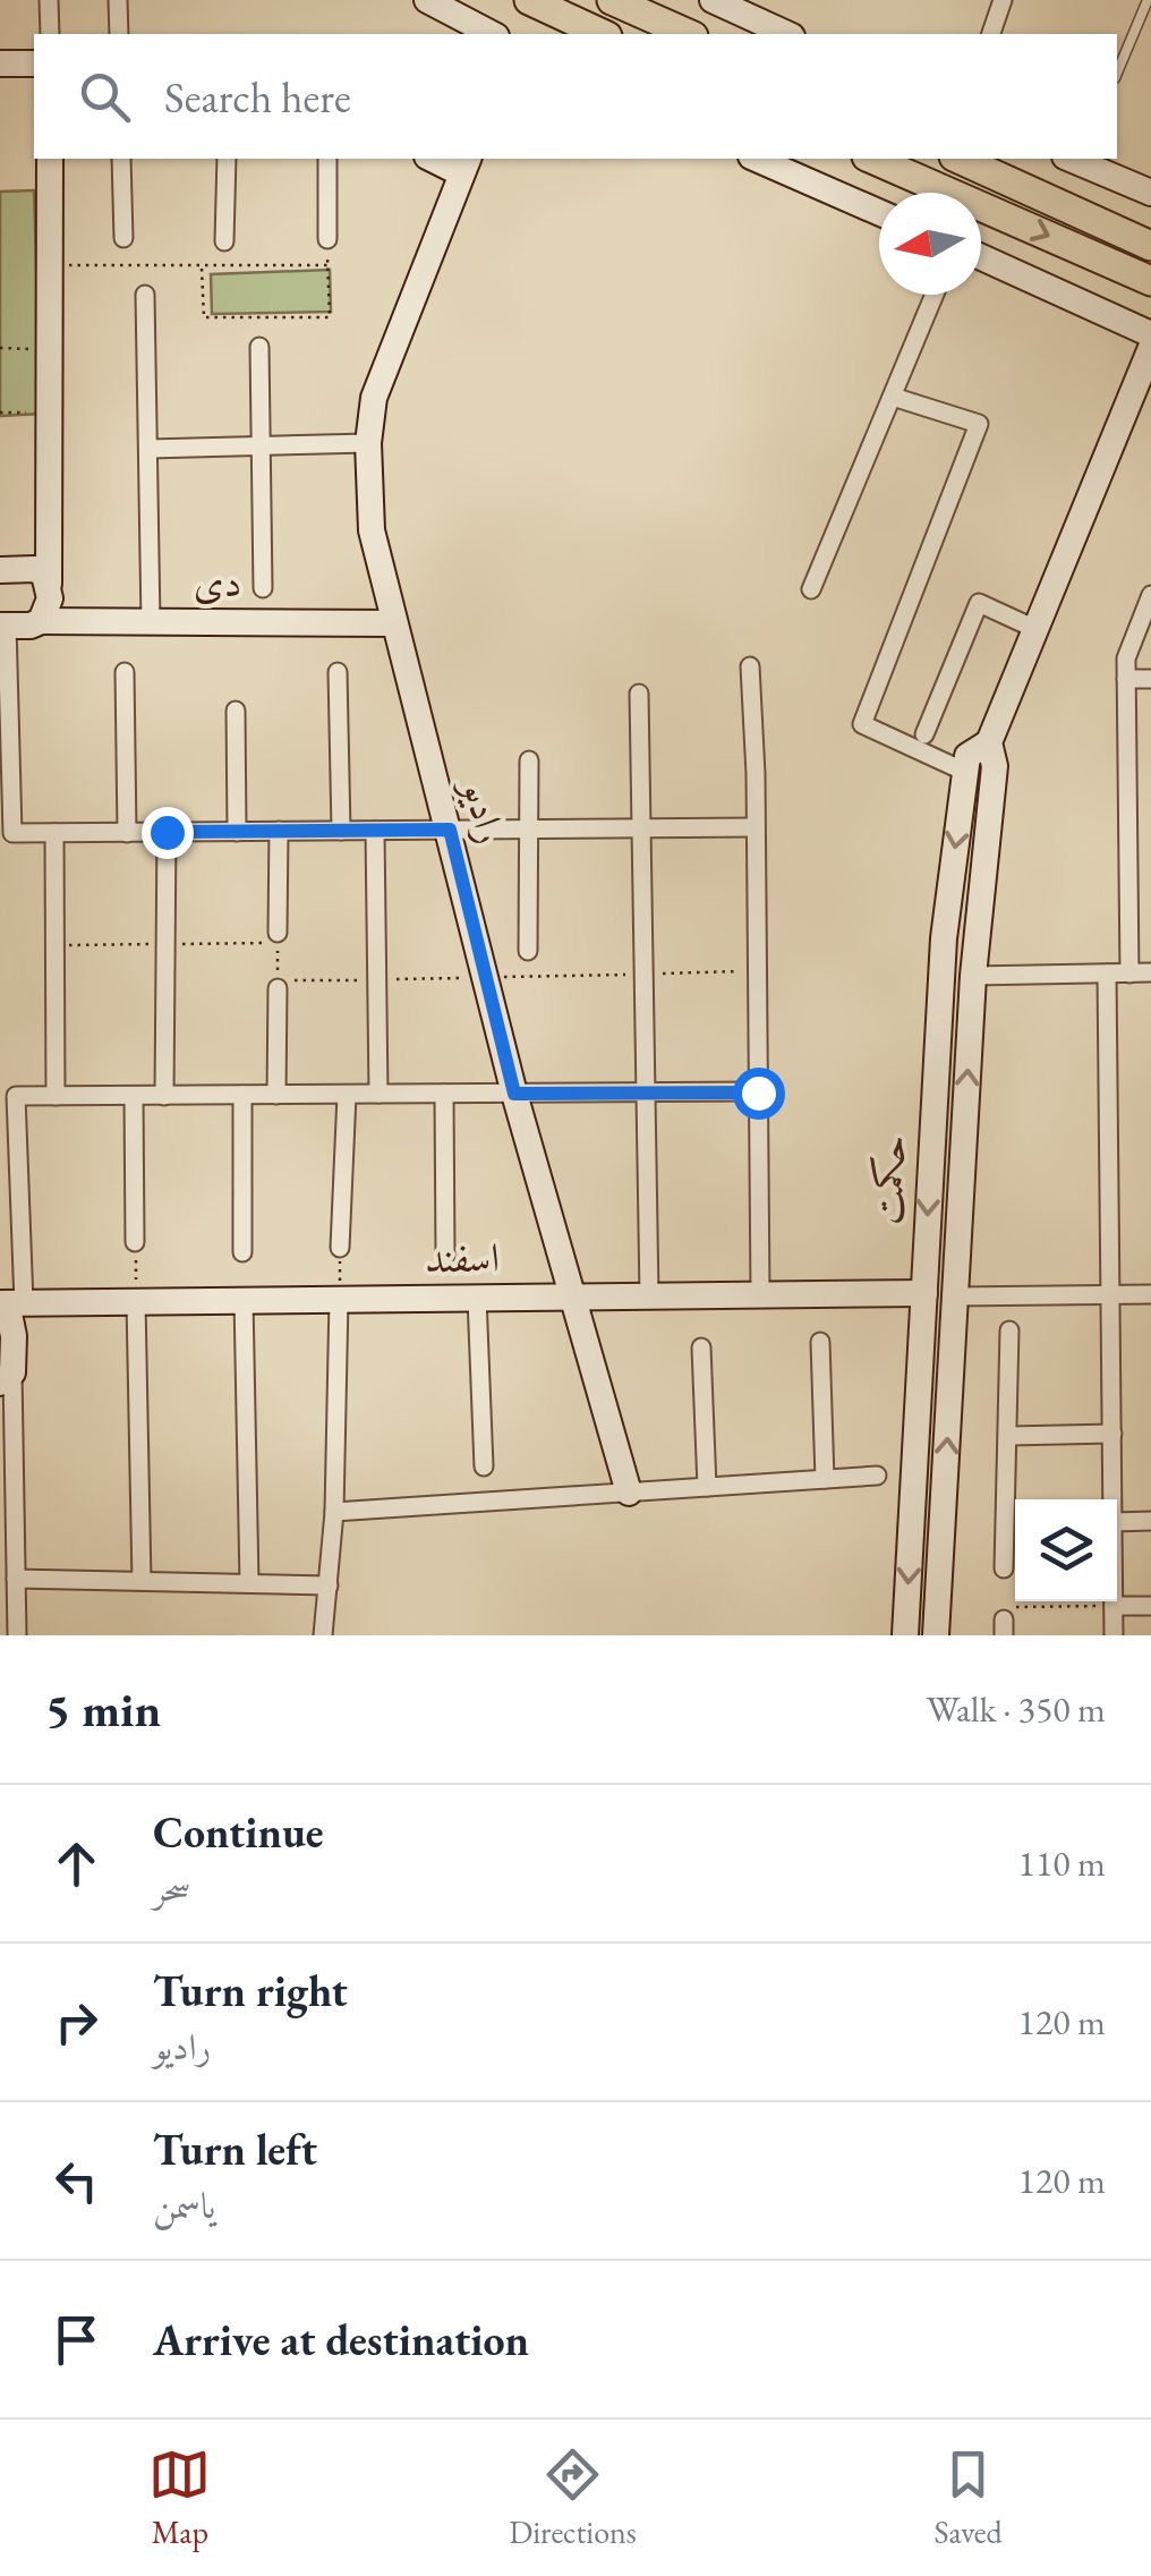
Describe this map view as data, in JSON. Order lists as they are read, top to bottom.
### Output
{
  "streets": {
    "street": [
      "دی",
      "رادیو",
      "حکمت",
      "اسفند"
    ]
  },
  "crossings": [
    ["دی", "رادیو"],
    ["رادیو", "اسفند"],
    ["حکمت", "اسفند"]
  ],
  "north": "left",
  "page": {
    "search": "Search here",
    "heading": ["5 min", "Walk · 350 m"],
    "list": [
      ["Continue", "سحر", "110 m"],
      ["Turn right", "رادیو", "120 m"],
      ["Turn left", "یاسمن", "120 m"],
      "Arrive at destination"
    ],
    "nav": ["Map", "Directions", "Saved"]
  }
}
